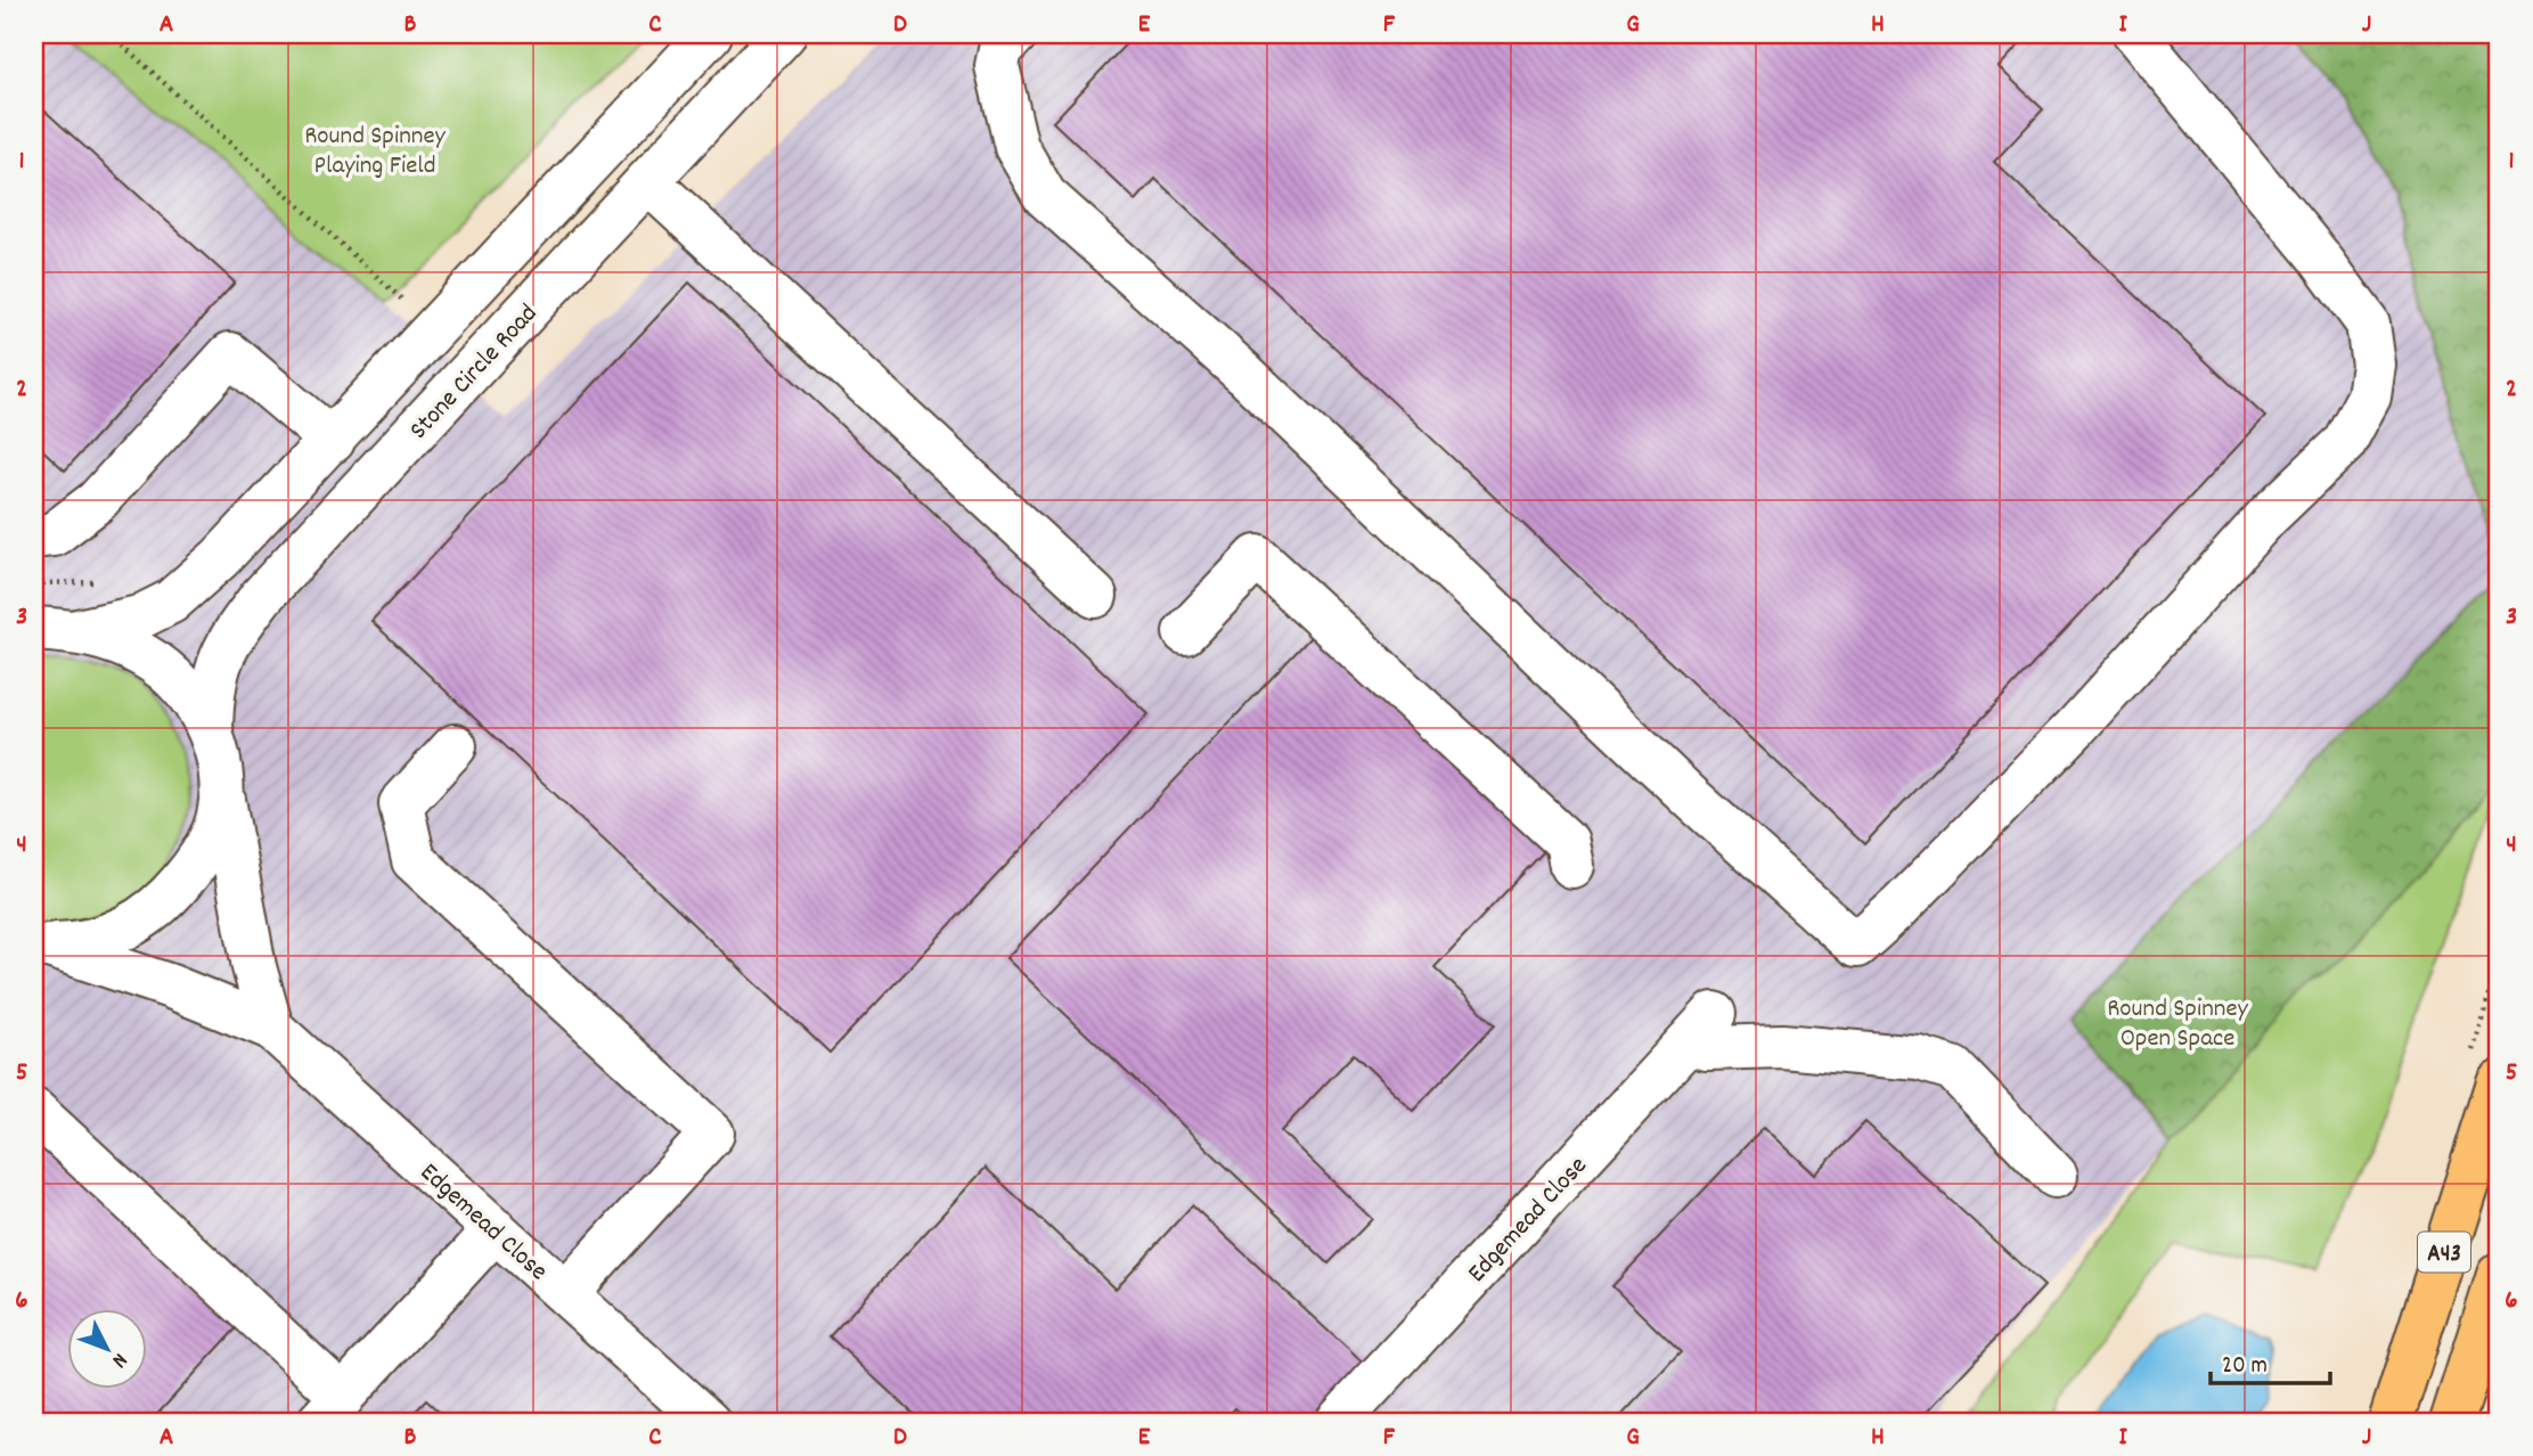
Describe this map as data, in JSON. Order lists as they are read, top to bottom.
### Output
{
  "streets": {
    "highway": ["A43"],
    "street": ["Stone Circle Road", "Edgemead Close"]
  },
  "crossings": [
    ["Stone Circle Road", "Edgemead Close"]
  ],
  "parks": ["Round Spinney Playing Field", "Round Spinney Open Space"],
  "scale_bar": "20 m",
  "north": "bottom right",
  "grid": {
    "columns": [
      "A",
      "B",
      "C",
      "D",
      "E",
      "F",
      "G",
      "H",
      "I",
      "J"
    ],
    "rows": [
      "1",
      "2",
      "3",
      "4",
      "5",
      "6"
    ]
  }
}
